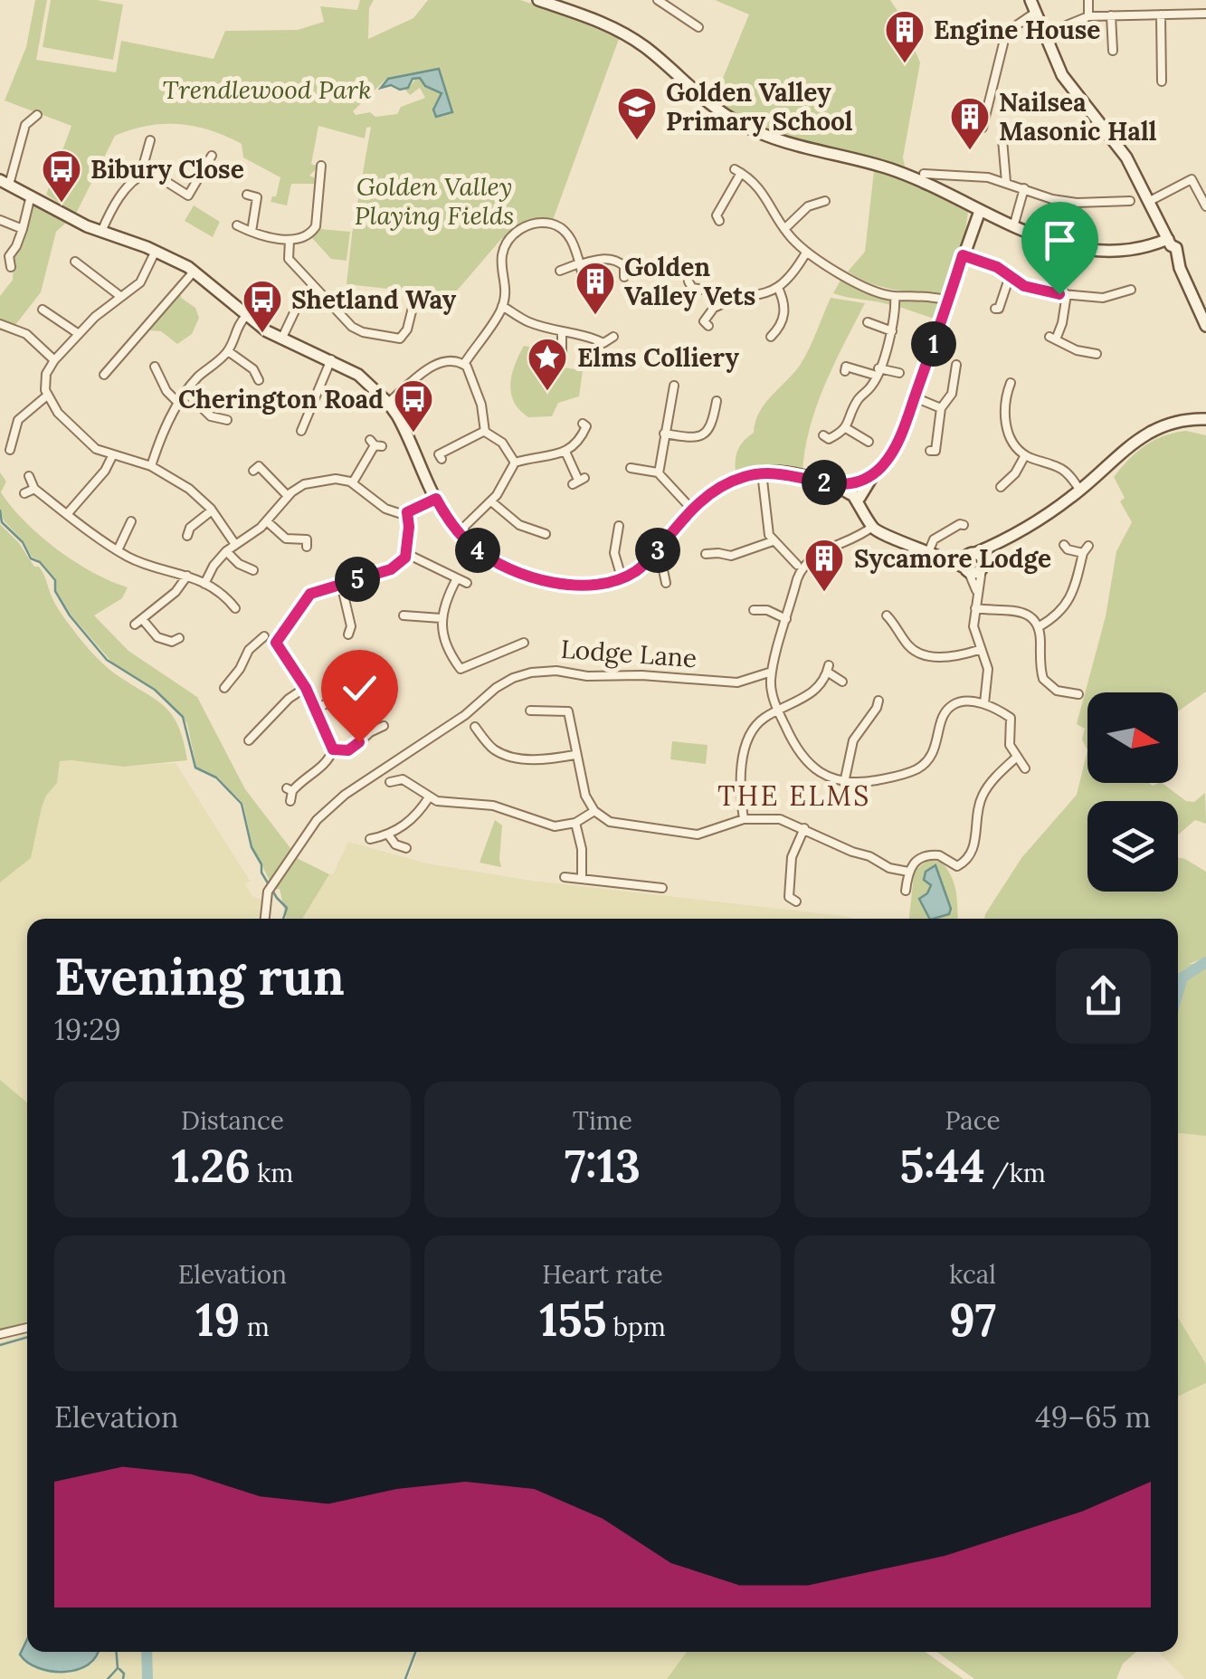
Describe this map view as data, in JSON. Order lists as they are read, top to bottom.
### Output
{
  "streets": {
    "street": ["Lodge Lane"]
  },
  "districts": ["THE ELMS"],
  "parks": ["Trendlewood Park", "Golden Valley Playing Fields"],
  "places": {
    "building": [
      "Engine House",
      "Nailsea Masonic Hall",
      "Golden Valley Vets",
      "Sycamore Lodge"
    ],
    "school or university": ["Golden Valley Primary School"],
    "bus stop": ["Bibury Close", "Shetland Way", "Cherington Road"],
    "place": ["Elms Colliery"]
  },
  "north": "right",
  "page": {
    "pins": [
      "1",
      "2",
      "3",
      "4",
      "5"
    ],
    "heading": ["Evening run", "19:29"],
    "stats": [
      ["Distance", "1.26 km"],
      ["Time", "7:13"],
      ["Pace", "5:44 /km"],
      ["Elevation", "19 m"],
      ["Heart rate", "155 bpm"],
      ["kcal", "97"]
    ],
    "chart": ["Elevation", "49–65 m"]
  }
}
